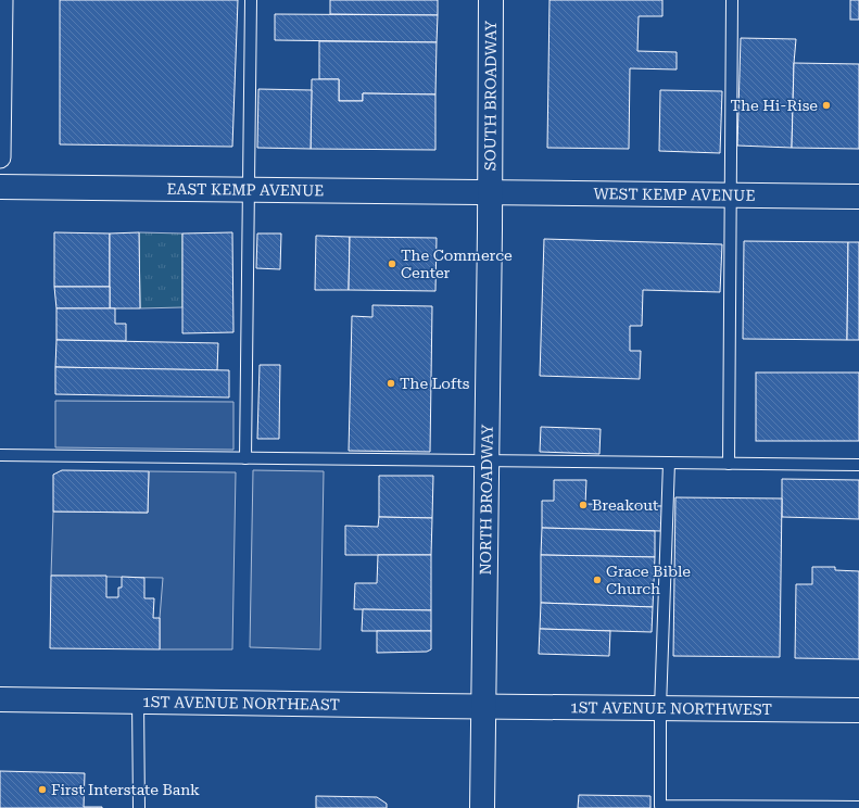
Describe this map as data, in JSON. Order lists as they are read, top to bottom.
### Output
{
  "streets": {
    "street": [
      "SOUTH BROADWAY",
      "EAST KEMP AVENUE",
      "WEST KEMP AVENUE",
      "NORTH BROADWAY",
      "1ST AVENUE NORTHEAST",
      "1ST AVENUE NORTHWEST"
    ]
  },
  "crossings": [
    ["SOUTH BROADWAY", "EAST KEMP AVENUE"],
    ["SOUTH BROADWAY", "WEST KEMP AVENUE"],
    ["SOUTH BROADWAY", "NORTH BROADWAY"],
    ["EAST KEMP AVENUE", "WEST KEMP AVENUE"],
    ["EAST KEMP AVENUE", "NORTH BROADWAY"],
    ["WEST KEMP AVENUE", "NORTH BROADWAY"],
    ["NORTH BROADWAY", "1ST AVENUE NORTHEAST"],
    ["NORTH BROADWAY", "1ST AVENUE NORTHWEST"],
    ["1ST AVENUE NORTHEAST", "1ST AVENUE NORTHWEST"]
  ],
  "places": [
    "The Hi-Rise",
    "The Commerce Center",
    "The Lofts",
    "Breakout",
    "Grace Bible Church",
    "First Interstate Bank"
  ]
}
